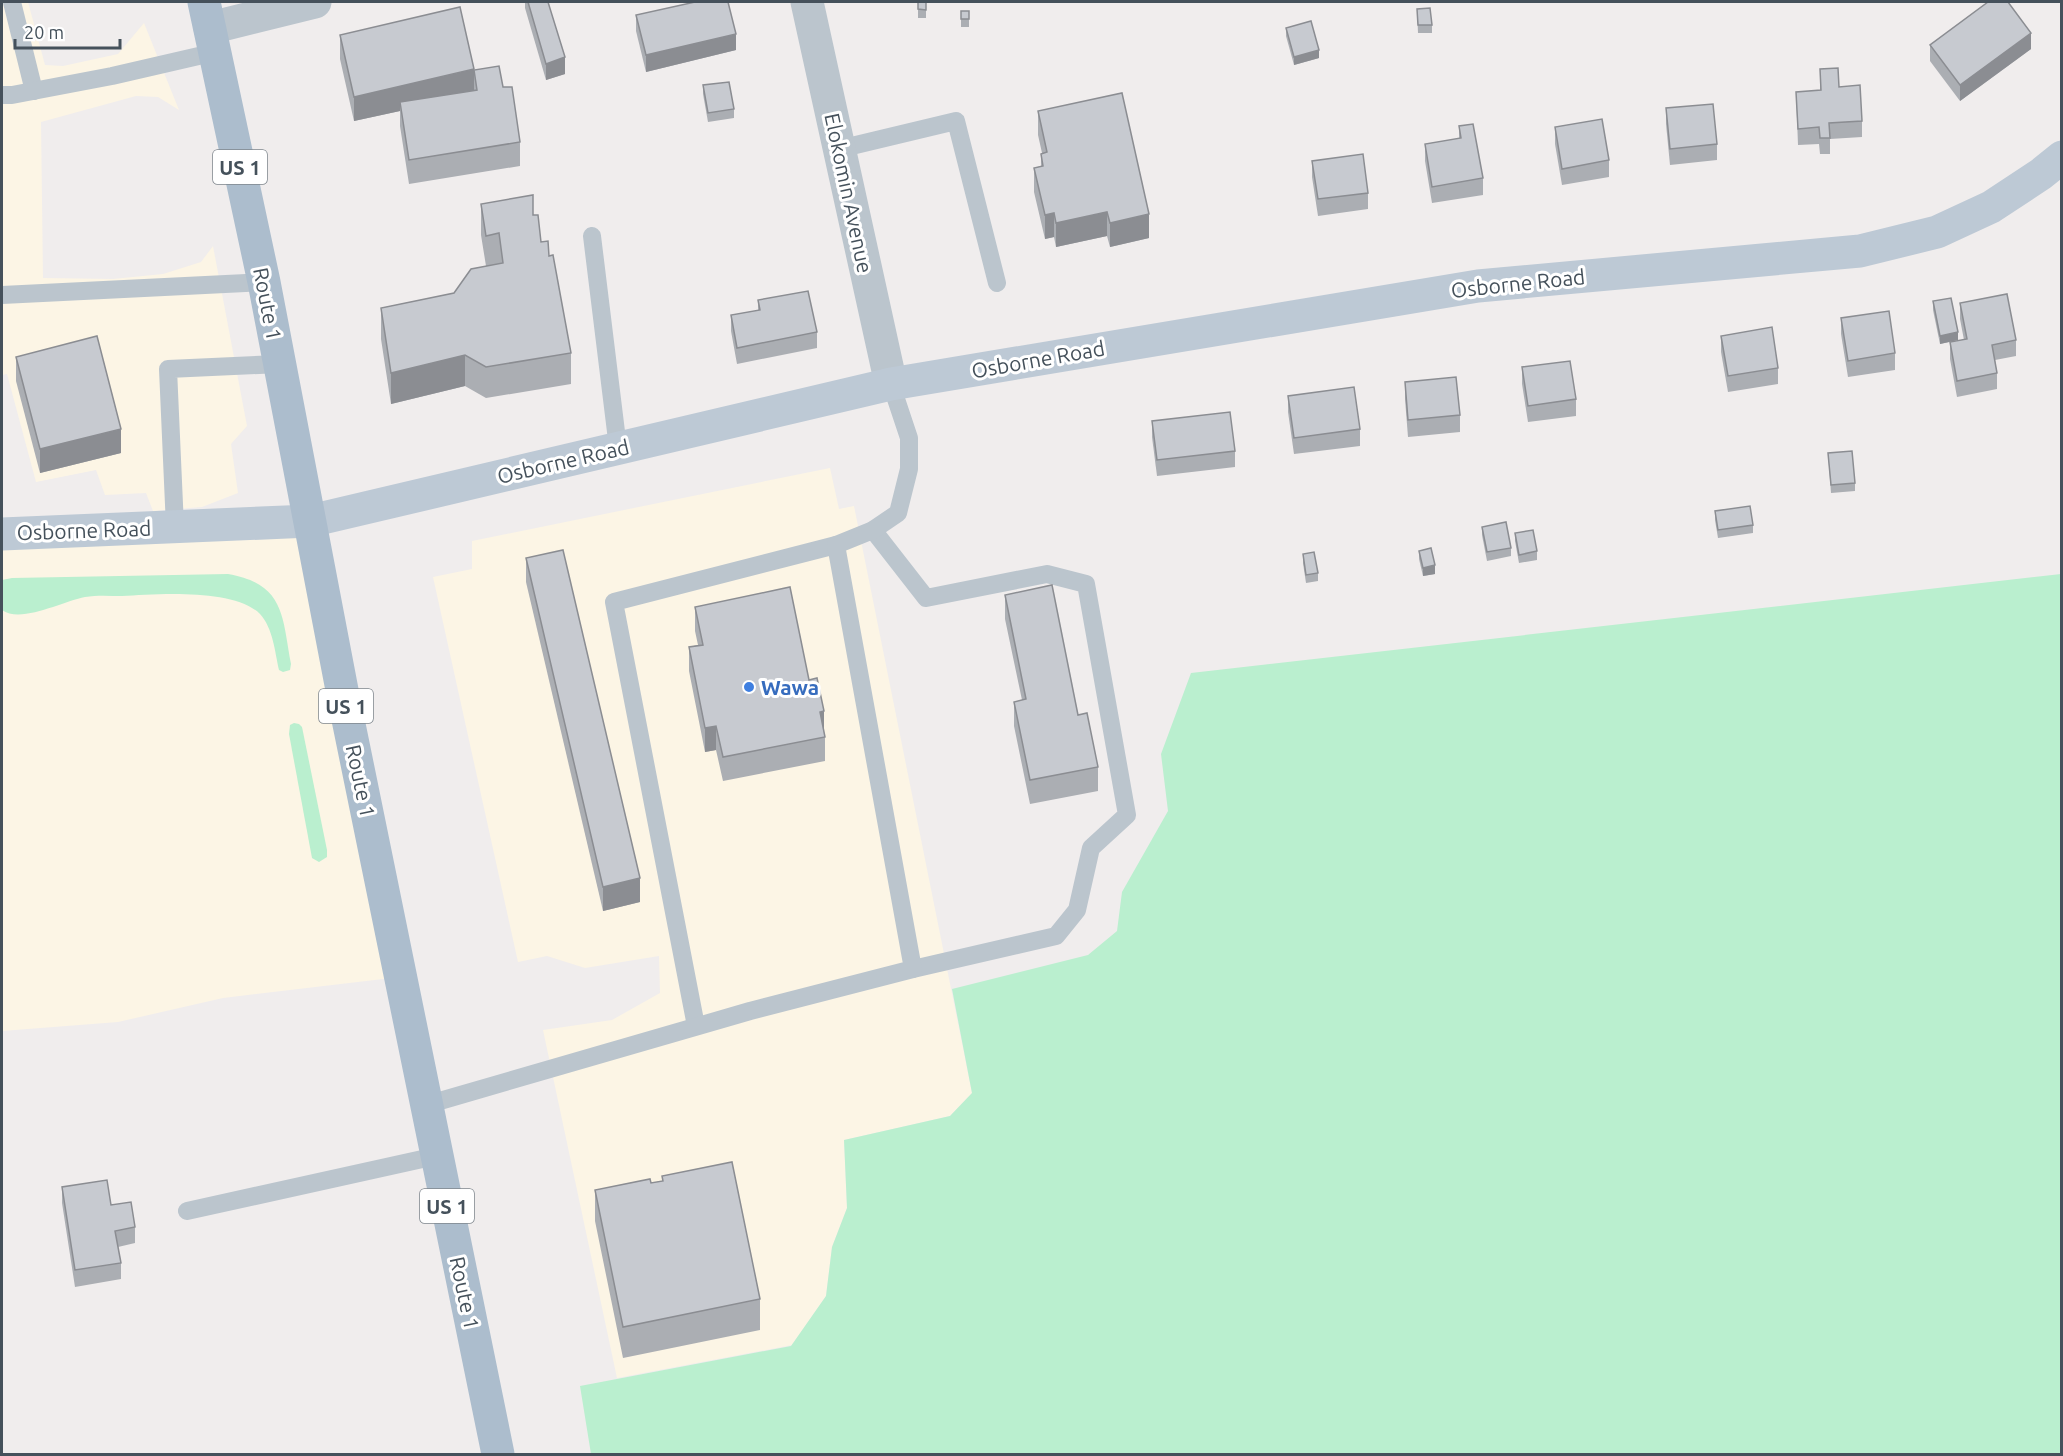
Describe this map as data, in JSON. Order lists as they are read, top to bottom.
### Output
{
  "streets": {
    "main road": ["US 1", "Route 1"],
    "street": ["Elokomin Avenue", "Osborne Road"]
  },
  "crossings": [
    ["Elokomin Avenue", "Osborne Road"],
    ["Osborne Road", "Route 1"]
  ],
  "places": ["Wawa"],
  "scale_bar": "20 m"
}
